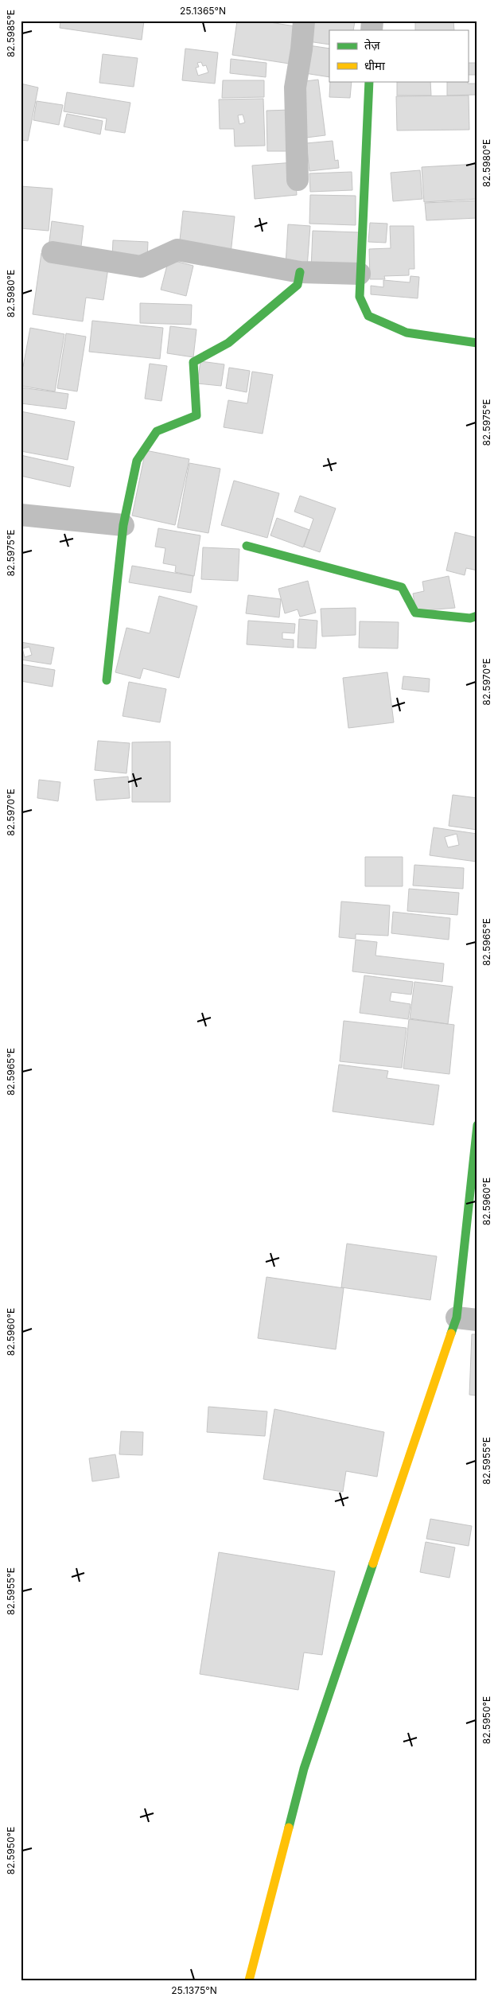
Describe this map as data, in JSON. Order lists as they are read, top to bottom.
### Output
{
  "legend": ["तेज़", "धीमा"],
  "coordinates": [
    "25.1365°N",
    "82.5985°E",
    "82.5980°E",
    "82.5975°E",
    "82.5970°E",
    "82.5965°E",
    "82.5960°E",
    "82.5955°E",
    "82.5950°E",
    "25.1375°N"
  ]
}
